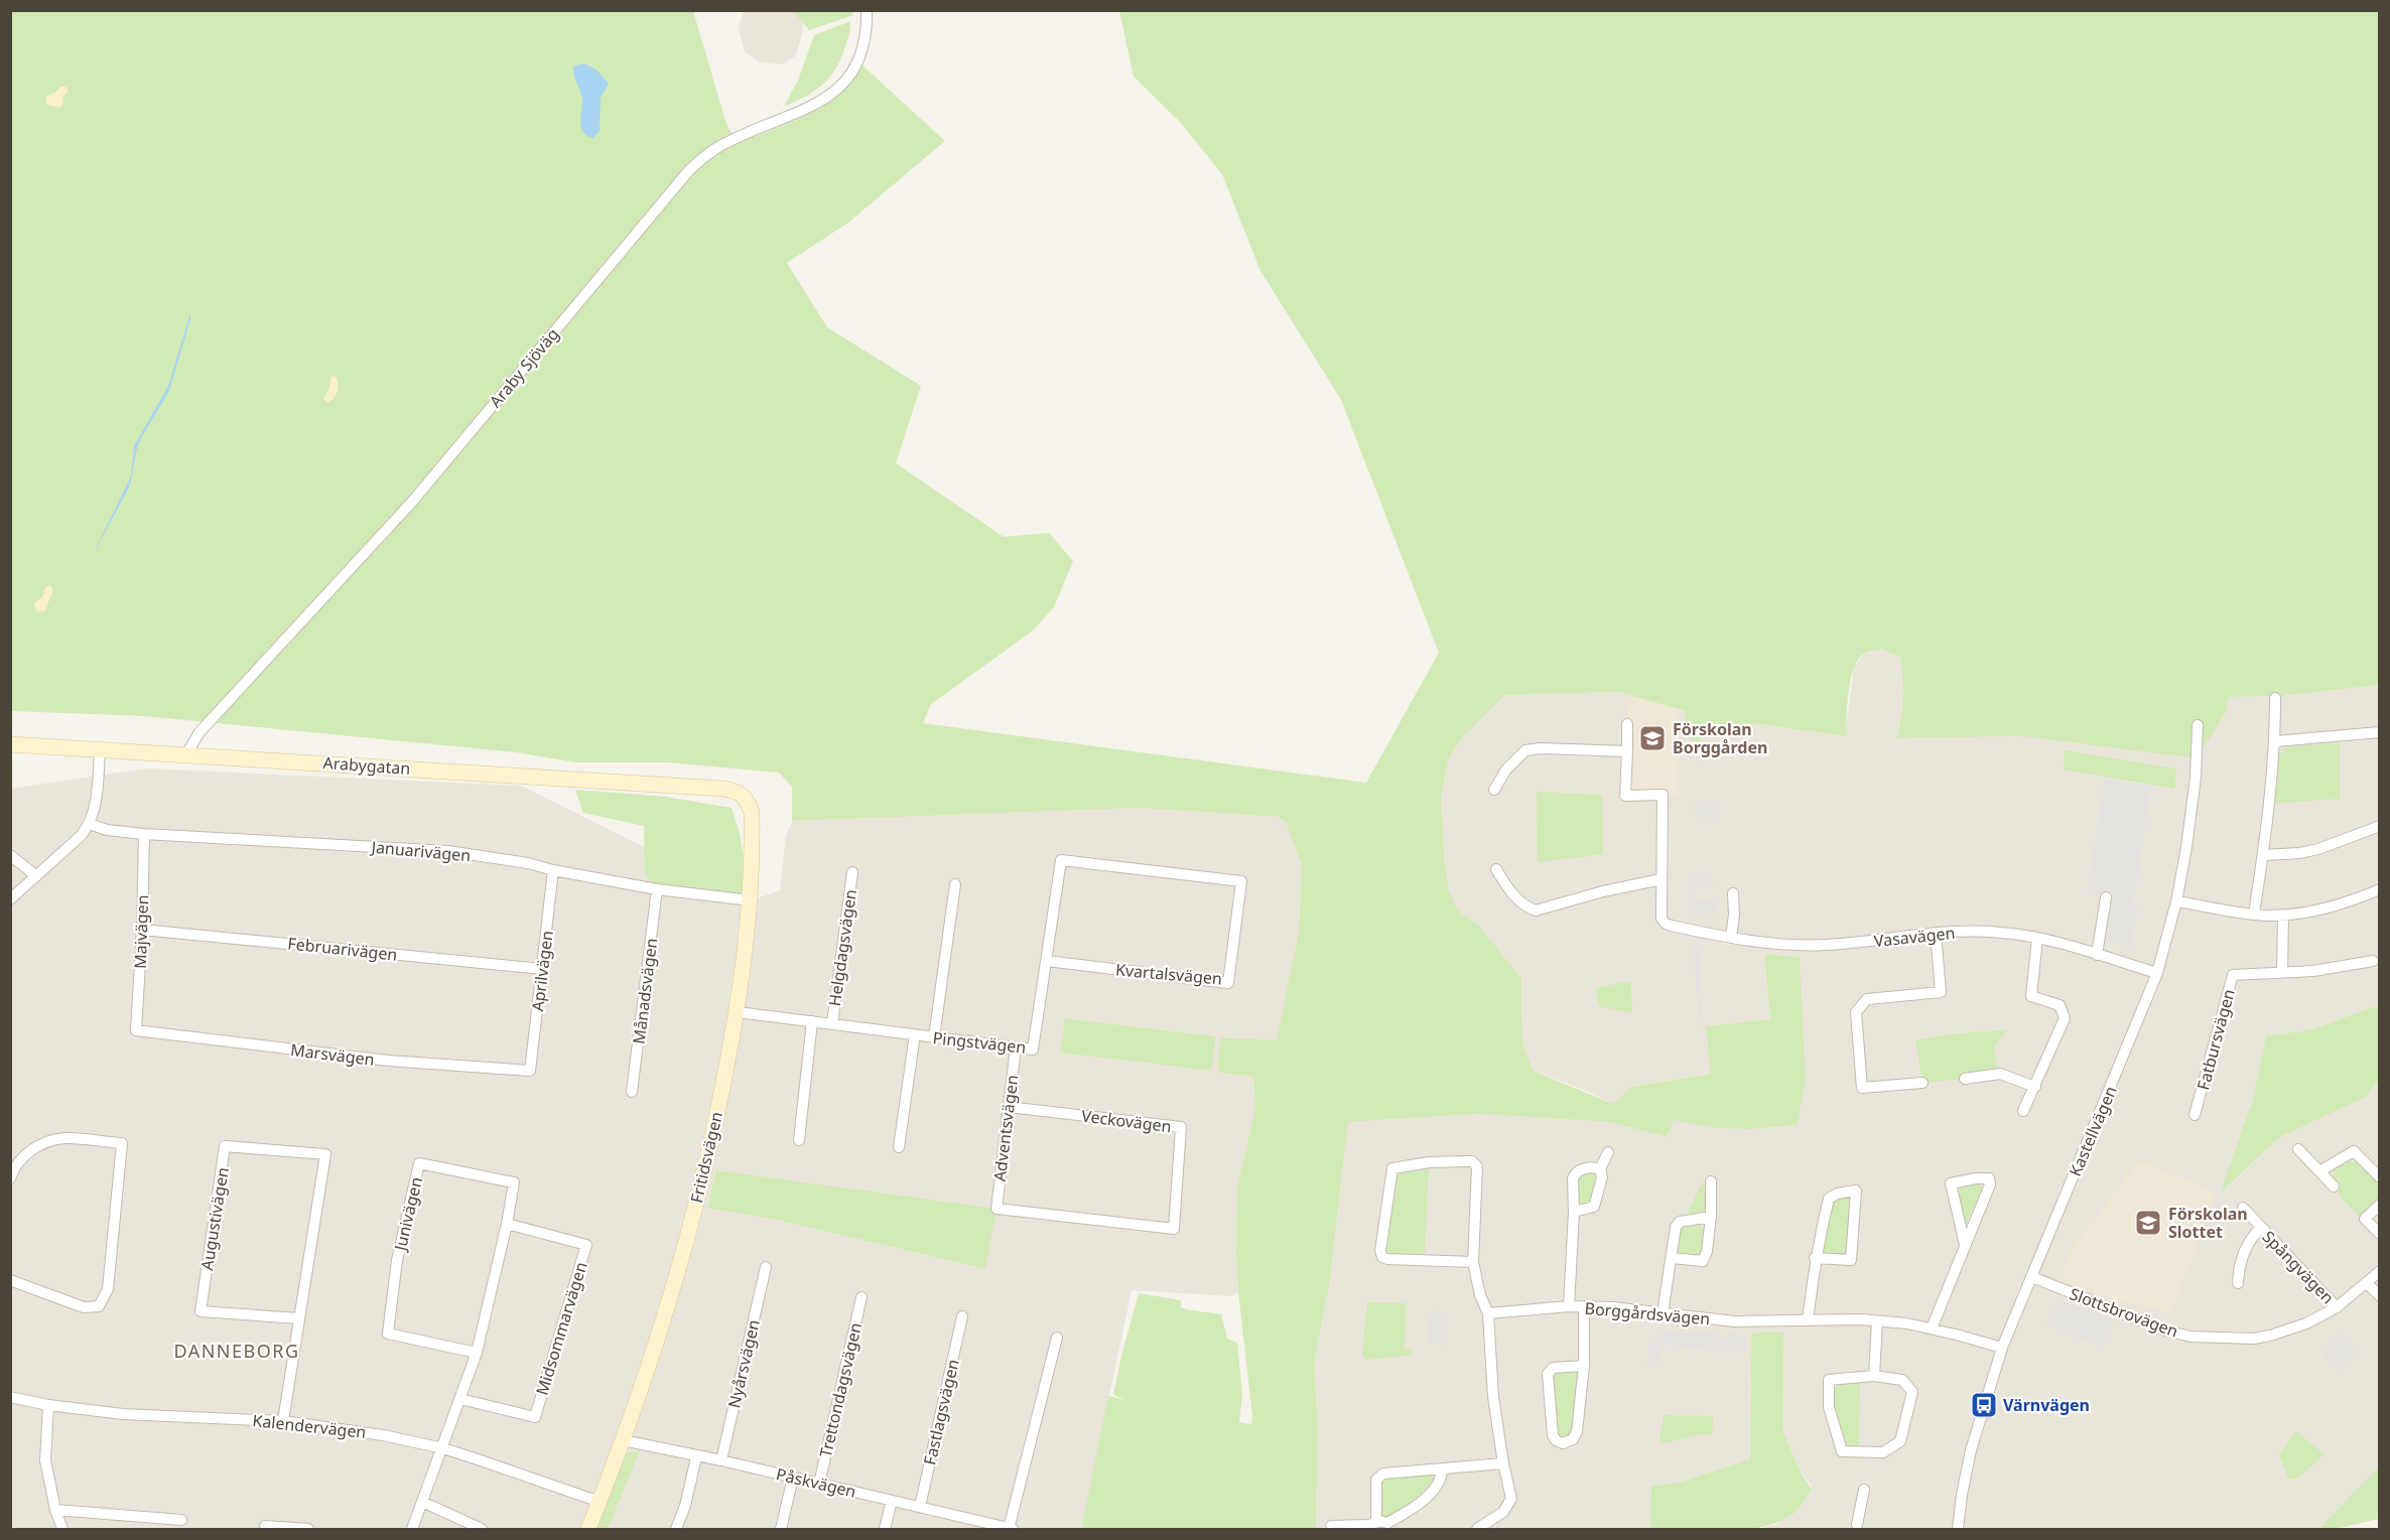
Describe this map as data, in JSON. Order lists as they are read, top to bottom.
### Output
{
  "streets": {
    "street": [
      "Araby Sjöväg",
      "Arabygatan",
      "Januarivägen",
      "Majvägen",
      "Vasavägen",
      "Helgdagsvägen",
      "Februarivägen",
      "Aprilvägen",
      "Kvartalsvägen",
      "Månadsvägen",
      "Fatbursvägen",
      "Pingstvägen",
      "Marsvägen",
      "Veckovägen",
      "Adventsvägen",
      "Kastellvägen",
      "Fritidsvägen",
      "Junivägen",
      "Augustivägen",
      "Spångvägen",
      "Slottsbrovägen",
      "Borggårdsvägen",
      "Midsommarvägen",
      "Nyårsvägen",
      "Trettondagsvägen",
      "Fastlagsvägen",
      "Kalendervägen",
      "Påskvägen"
    ]
  },
  "crossings": [
    ["Araby Sjöväg", "Arabygatan"],
    ["Arabygatan", "Fritidsvägen"],
    ["Januarivägen", "Majvägen"],
    ["Januarivägen", "Aprilvägen"],
    ["Januarivägen", "Månadsvägen"],
    ["Januarivägen", "Fritidsvägen"],
    ["Majvägen", "Februarivägen"],
    ["Majvägen", "Marsvägen"],
    ["Vasavägen", "Kastellvägen"],
    ["Helgdagsvägen", "Pingstvägen"],
    ["Februarivägen", "Aprilvägen"],
    ["Aprilvägen", "Marsvägen"],
    ["Kvartalsvägen", "Pingstvägen"],
    ["Pingstvägen", "Adventsvägen"],
    ["Pingstvägen", "Fritidsvägen"],
    ["Veckovägen", "Adventsvägen"],
    ["Kastellvägen", "Slottsbrovägen"],
    ["Kastellvägen", "Borggårdsvägen"],
    ["Fritidsvägen", "Kalendervägen"],
    ["Fritidsvägen", "Påskvägen"],
    ["Junivägen", "Midsommarvägen"],
    ["Junivägen", "Kalendervägen"],
    ["Augustivägen", "Kalendervägen"],
    ["Spångvägen", "Slottsbrovägen"],
    ["Nyårsvägen", "Påskvägen"],
    ["Trettondagsvägen", "Påskvägen"],
    ["Fastlagsvägen", "Påskvägen"]
  ],
  "districts": ["DANNEBORG"],
  "places": {
    "school or university": ["Förskolan Borggården", "Förskolan Slottet"],
    "bus stop": ["Värnvägen"]
  }
}
